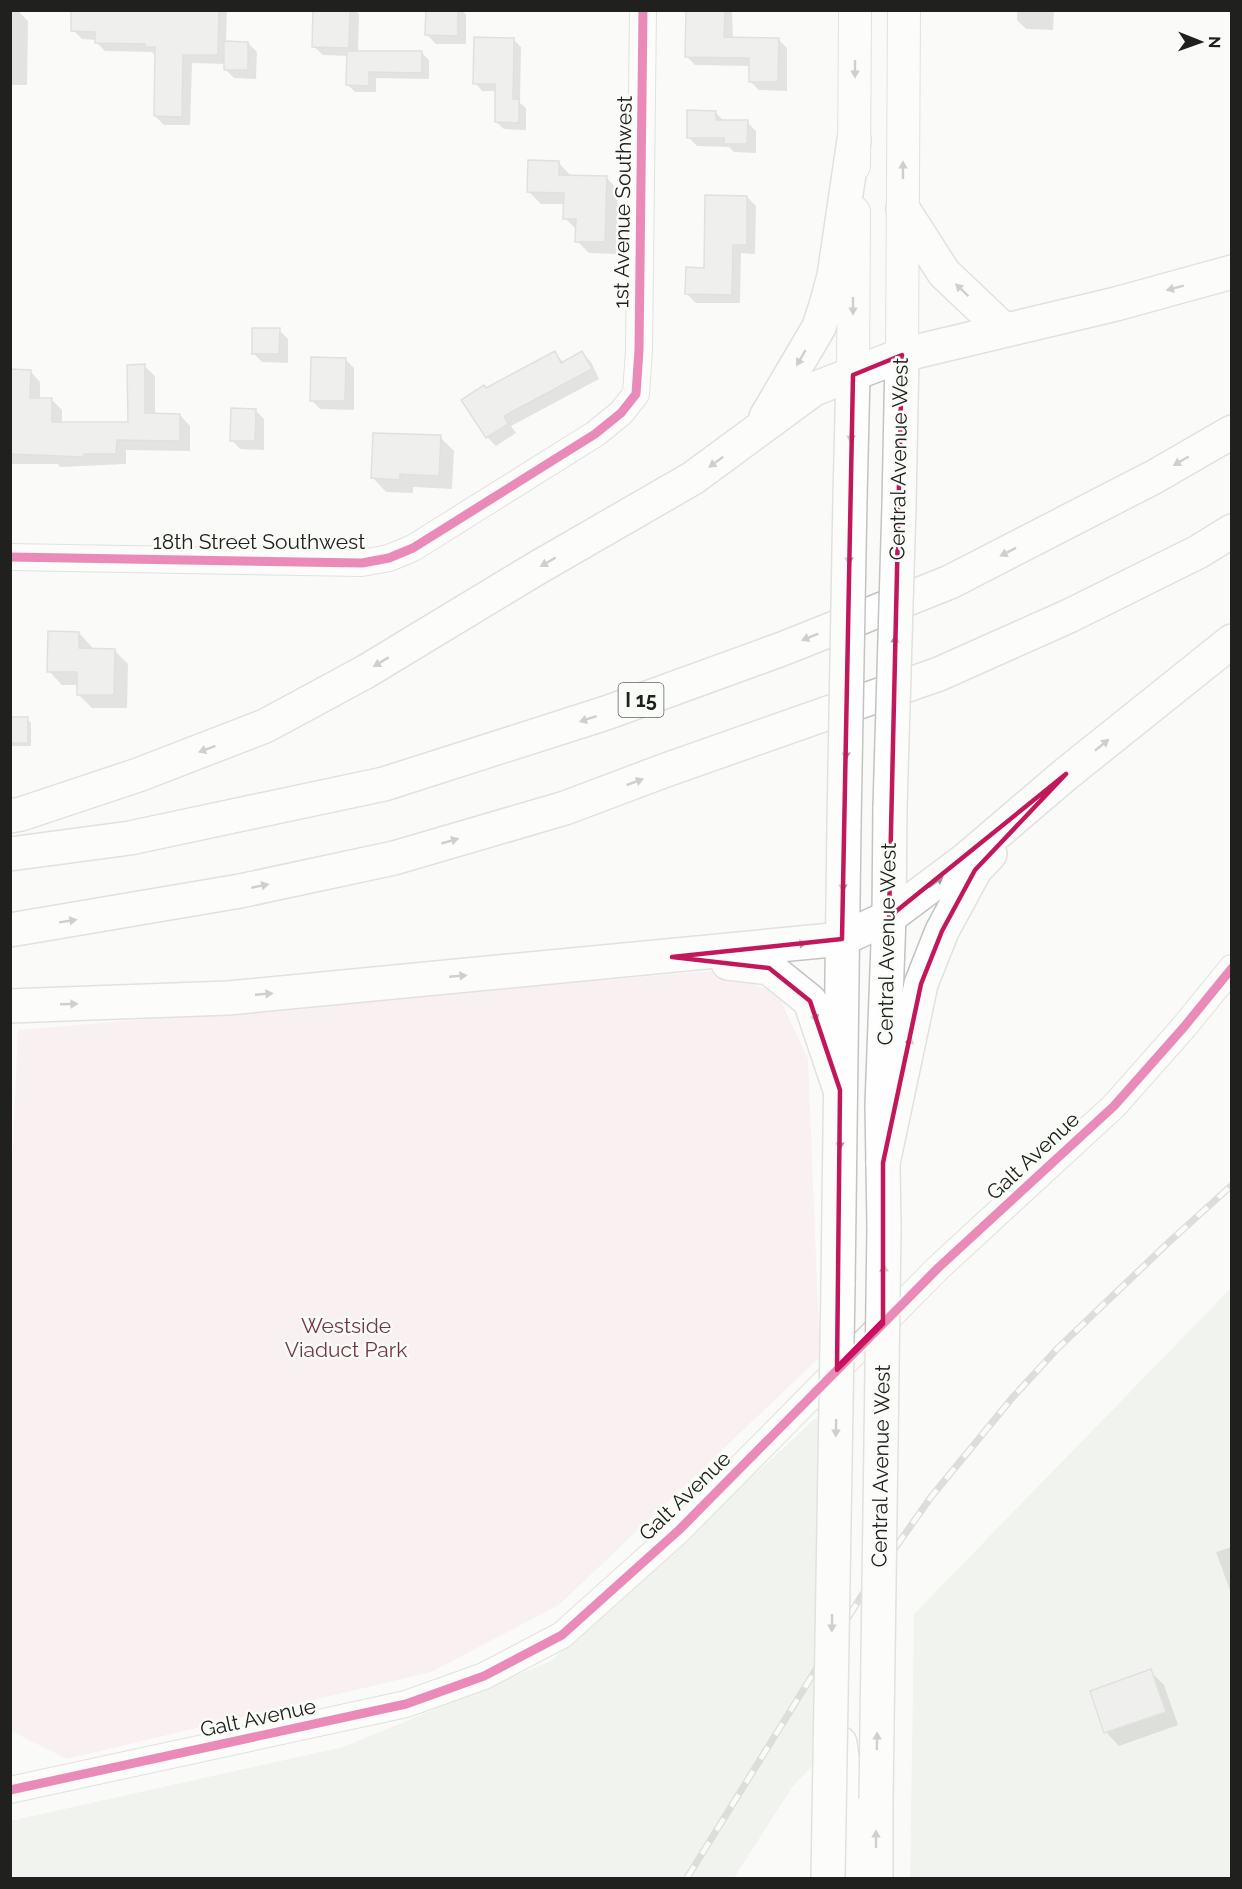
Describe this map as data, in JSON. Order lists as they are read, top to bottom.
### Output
{
  "streets": {
    "highway": ["Central Avenue West", "I 15"],
    "street": ["1st Avenue Southwest", "18th Street Southwest", "Galt Avenue"]
  },
  "crossings": [
    ["1st Avenue Southwest", "18th Street Southwest"]
  ],
  "parks": ["Westside Viaduct Park"],
  "north": "right"
}
